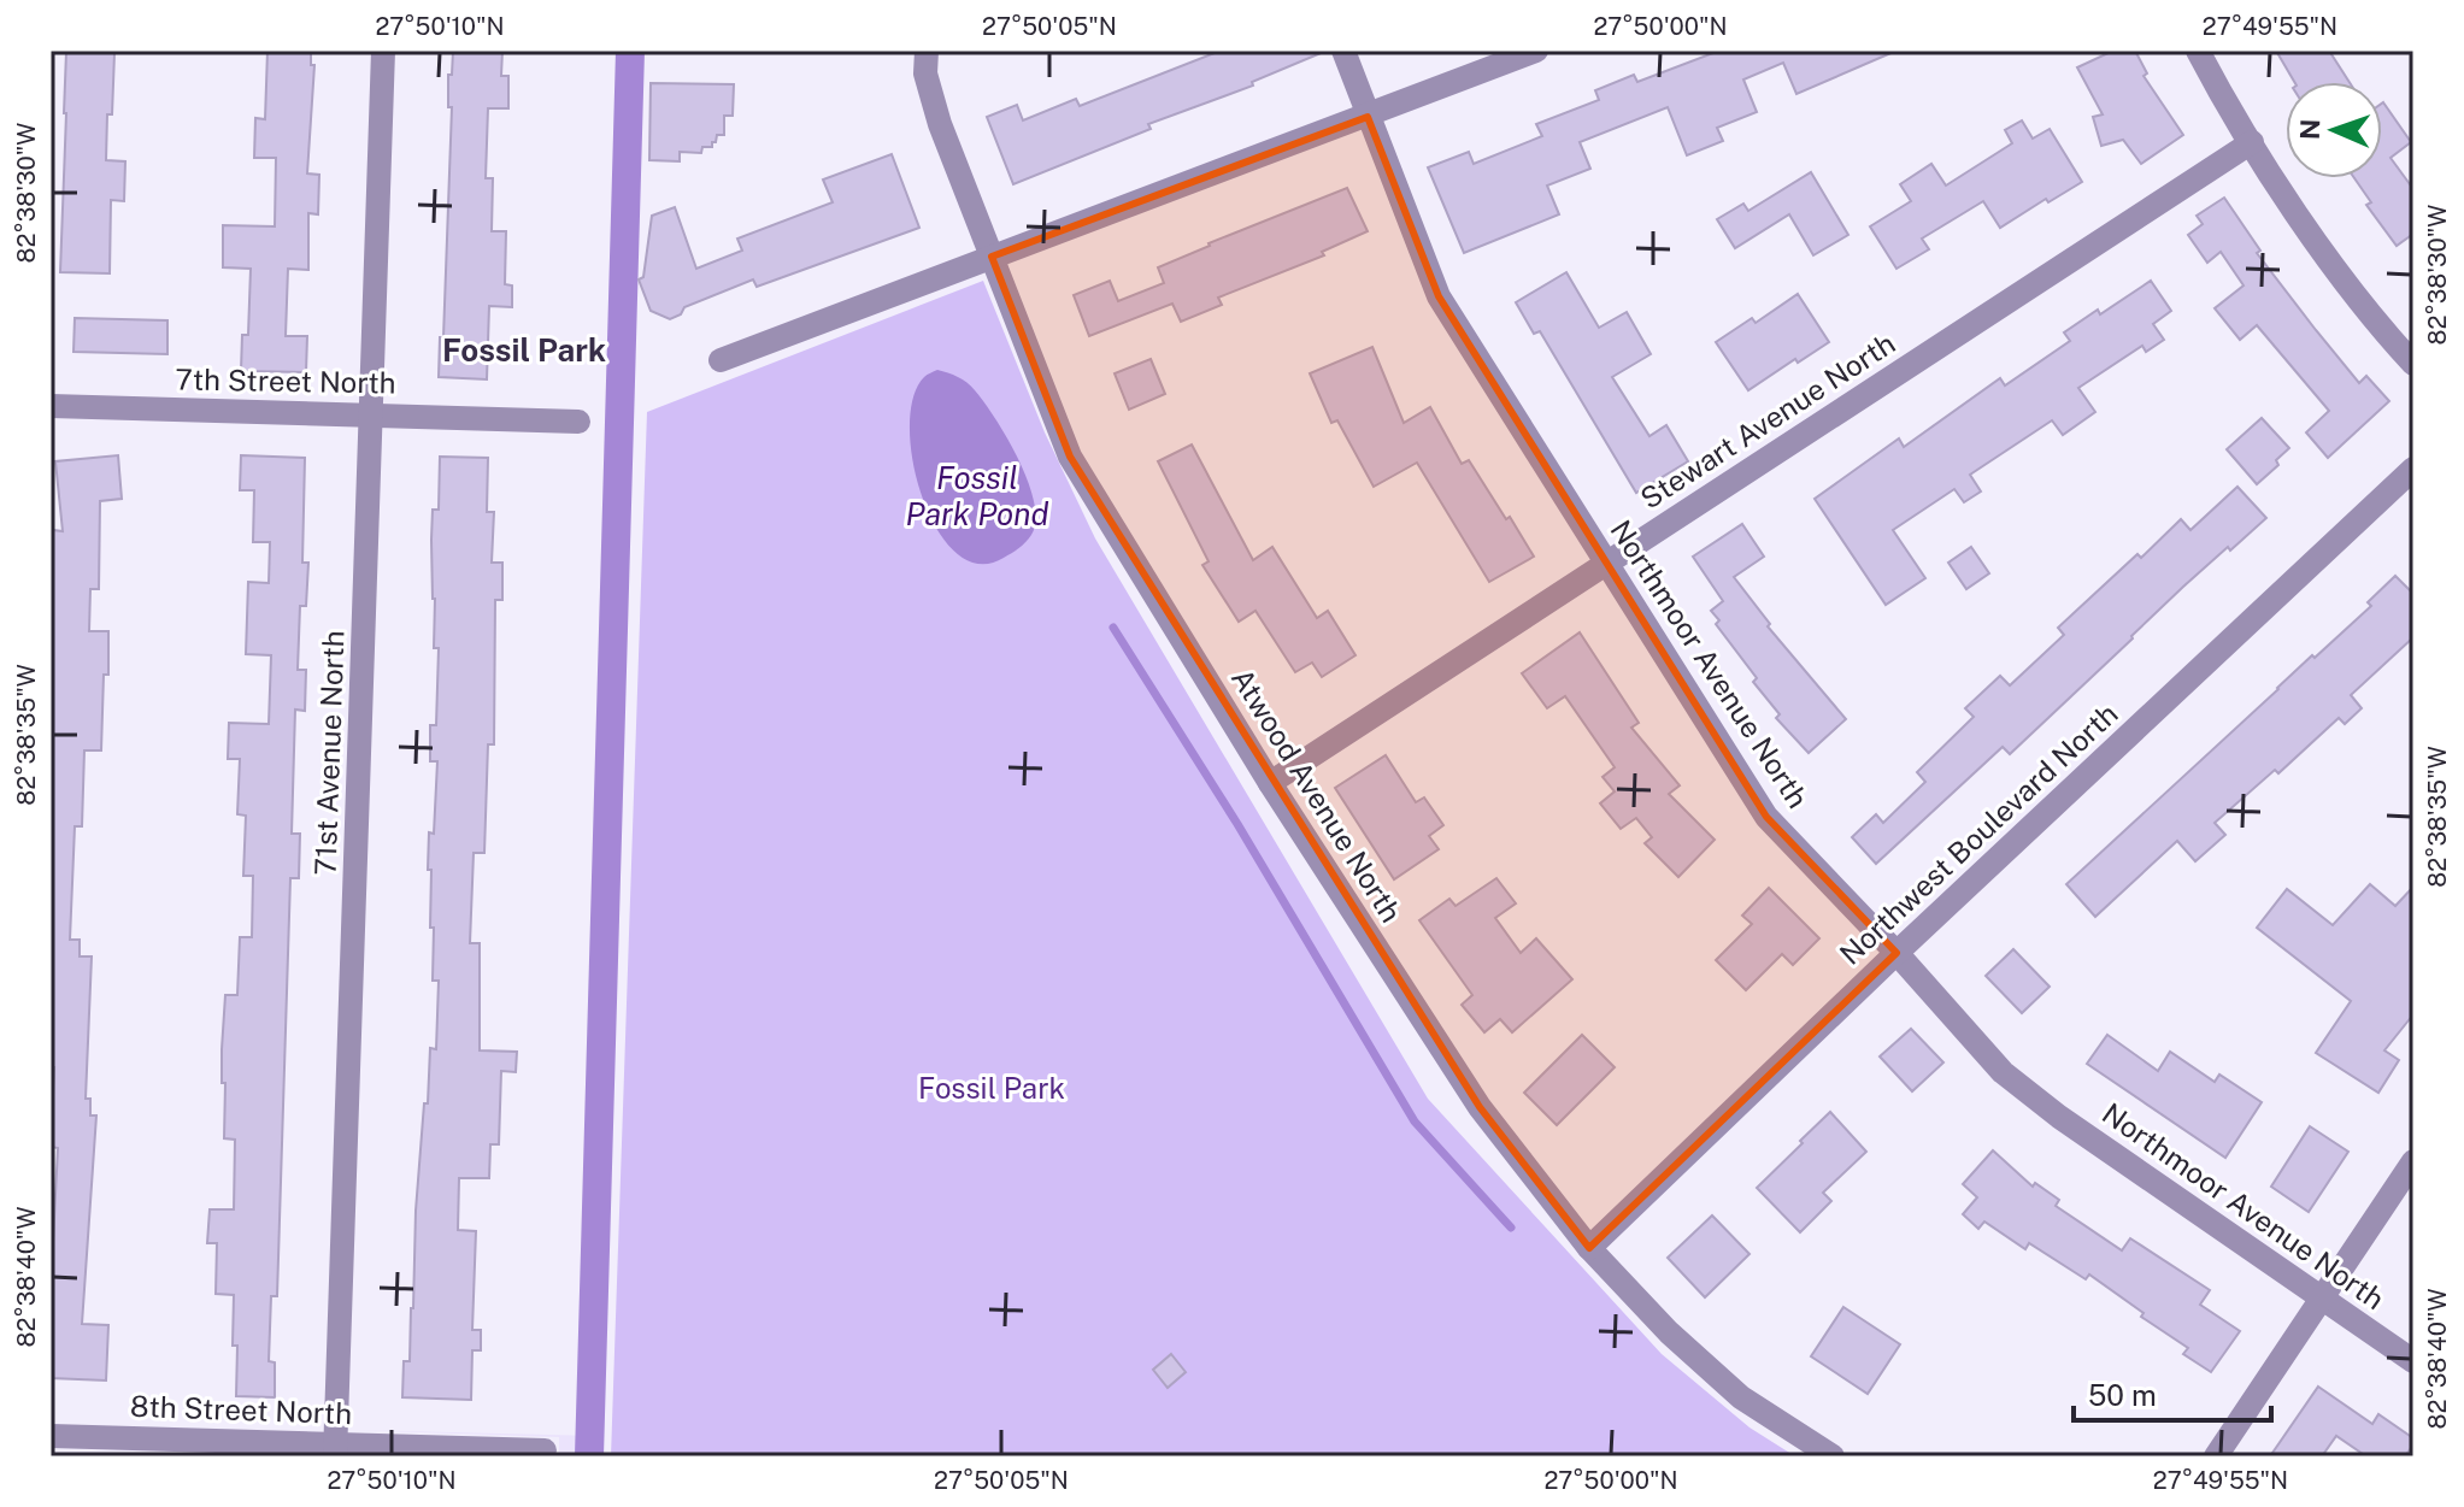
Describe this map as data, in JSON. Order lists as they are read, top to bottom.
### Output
{
  "streets": {
    "street": [
      "7th Street North",
      "Stewart Avenue North",
      "Northmoor Avenue North",
      "71st Avenue North",
      "Atwood Avenue North",
      "Northwest Boulevard North",
      "8th Street North"
    ]
  },
  "crossings": [
    ["7th Street North", "71st Avenue North"],
    ["Stewart Avenue North", "Northmoor Avenue North"],
    ["Stewart Avenue North", "Atwood Avenue North"],
    ["Northmoor Avenue North", "Northwest Boulevard North"],
    ["71st Avenue North", "8th Street North"],
    ["Atwood Avenue North", "Northwest Boulevard North"]
  ],
  "districts": ["Fossil Park"],
  "water": ["Fossil Park Pond"],
  "parks": ["Fossil Park"],
  "scale_bar": "50 m",
  "north": "left",
  "coordinates": [
    "27°50'10\"N",
    "27°50'05\"N",
    "27°50'00\"N",
    "27°49'55\"N",
    "82°38'30\"W",
    "82°38'35\"W",
    "82°38'40\"W"
  ]
}
